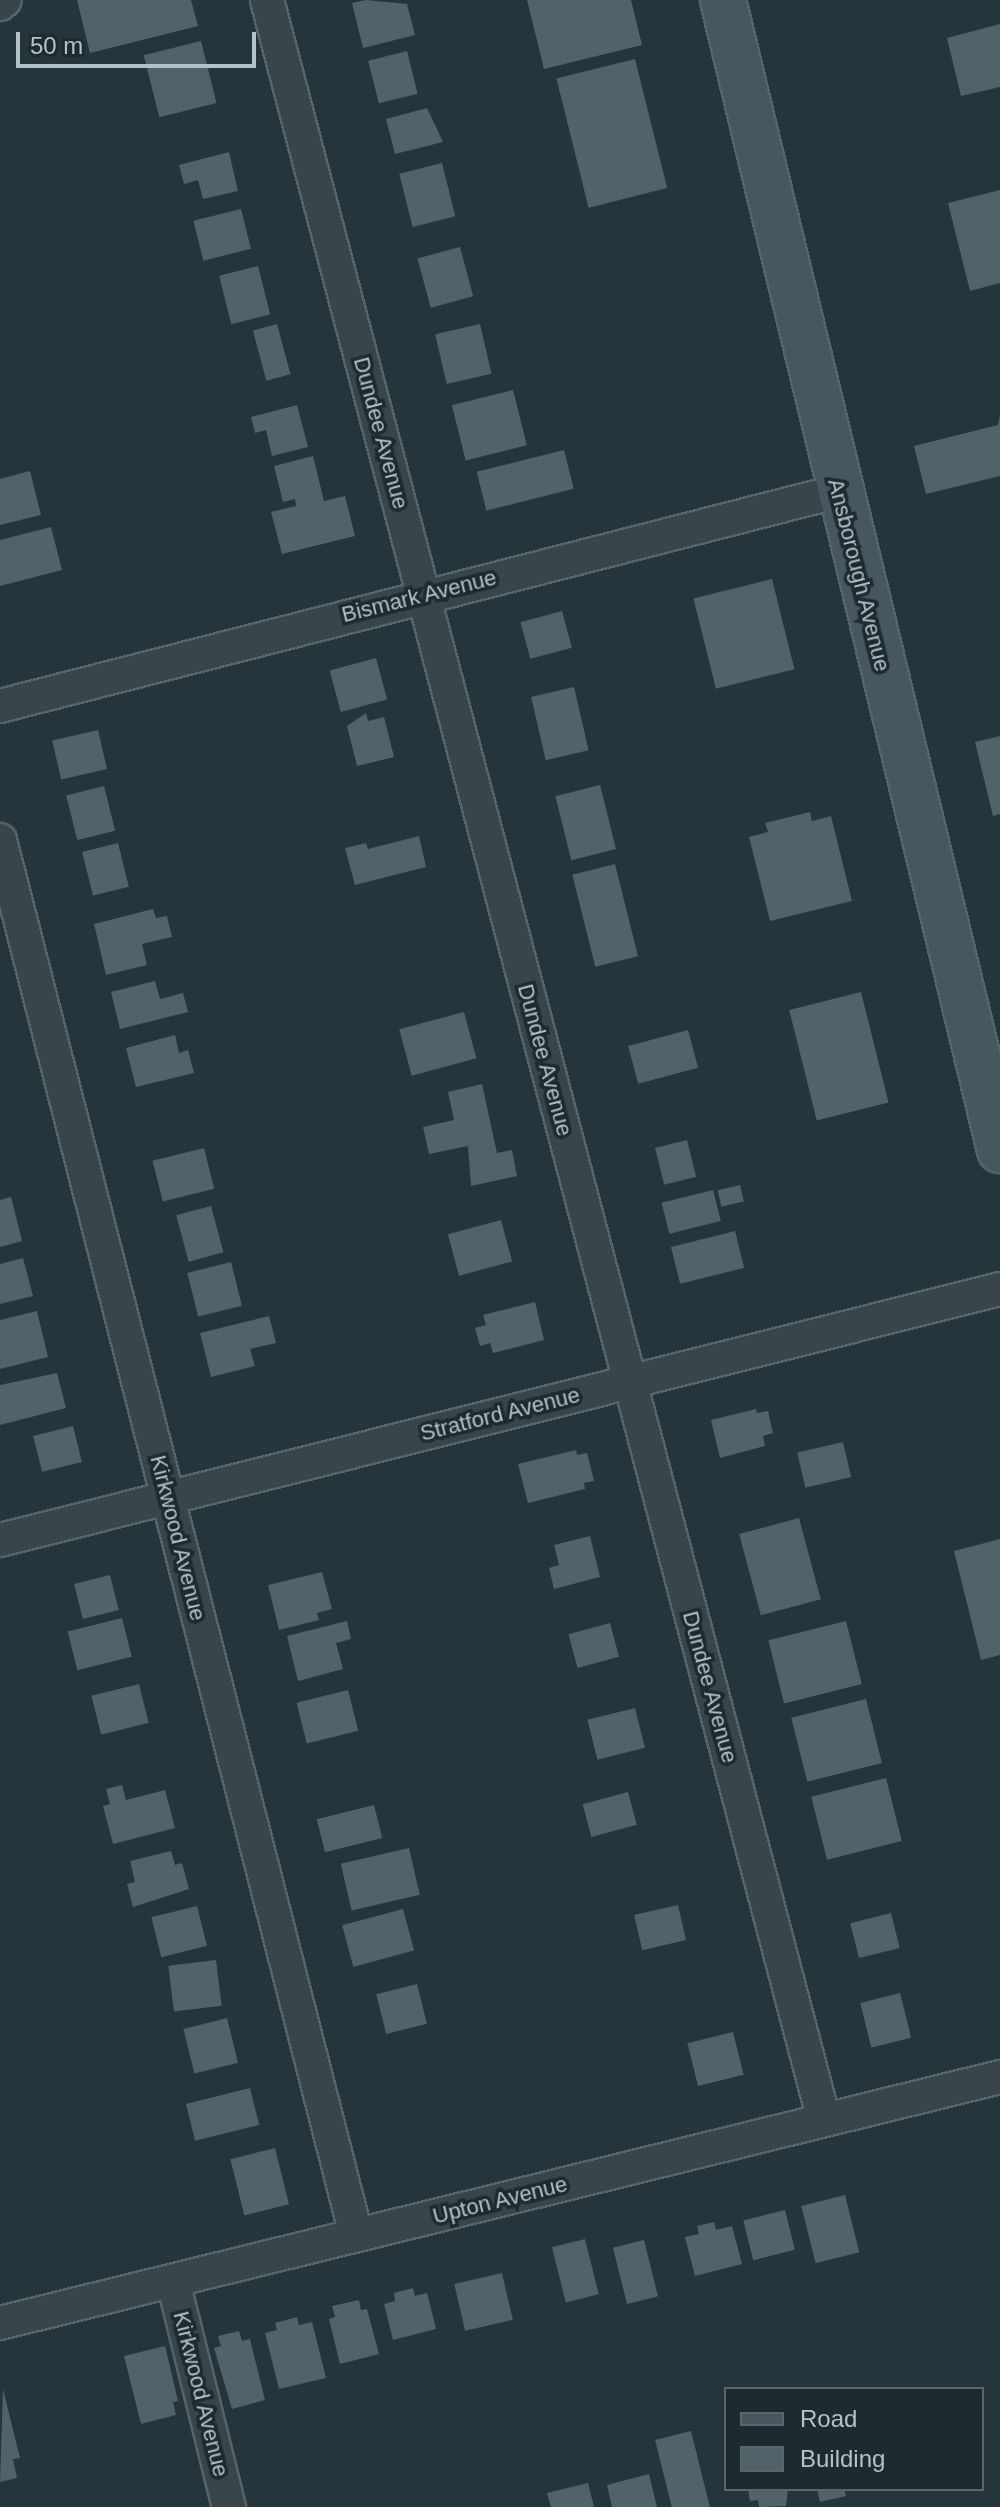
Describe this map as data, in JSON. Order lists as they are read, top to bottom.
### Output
{
  "streets": {
    "main road": ["Ansborough Avenue"],
    "street": [
      "Dundee Avenue",
      "Bismark Avenue",
      "Stratford Avenue",
      "Kirkwood Avenue",
      "Upton Avenue"
    ]
  },
  "crossings": [
    ["Dundee Avenue", "Bismark Avenue"],
    ["Dundee Avenue", "Stratford Avenue"],
    ["Dundee Avenue", "Upton Avenue"],
    ["Ansborough Avenue", "Bismark Avenue"],
    ["Stratford Avenue", "Kirkwood Avenue"],
    ["Kirkwood Avenue", "Upton Avenue"]
  ],
  "legend": ["Road", "Building"],
  "scale_bar": "50 m"
}
